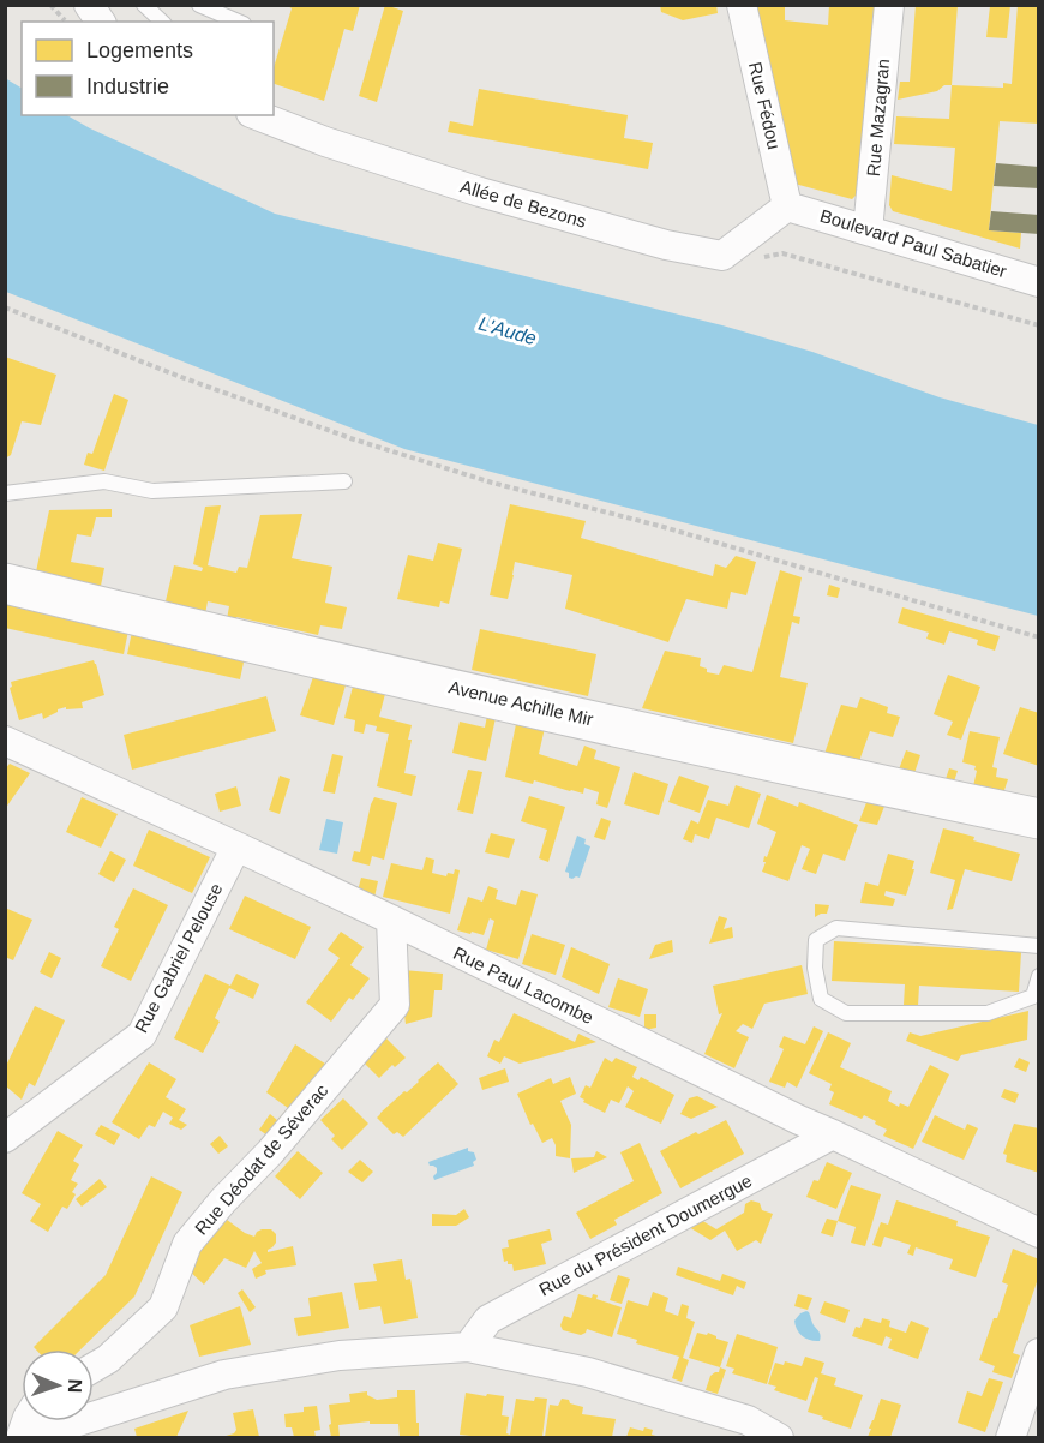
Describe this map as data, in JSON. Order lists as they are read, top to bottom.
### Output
{
  "streets": {
    "street": [
      "Rue Fédou",
      "Rue Mazagran",
      "Allée de Bezons",
      "Boulevard Paul Sabatier",
      "Avenue Achille Mir",
      "Rue Gabriel Pelouse",
      "Rue Paul Lacombe",
      "Rue Déodat de Séverac",
      "Rue du Président Doumergue"
    ]
  },
  "crossings": [
    ["Rue Fédou", "Allée de Bezons"],
    ["Rue Fédou", "Boulevard Paul Sabatier"],
    ["Rue Mazagran", "Boulevard Paul Sabatier"],
    ["Allée de Bezons", "Boulevard Paul Sabatier"],
    ["Rue Gabriel Pelouse", "Rue Paul Lacombe"],
    ["Rue Paul Lacombe", "Rue Déodat de Séverac"],
    ["Rue Paul Lacombe", "Rue du Président Doumergue"]
  ],
  "water": ["L'Aude"],
  "legend": ["Logements", "Industrie"],
  "north": "right"
}
